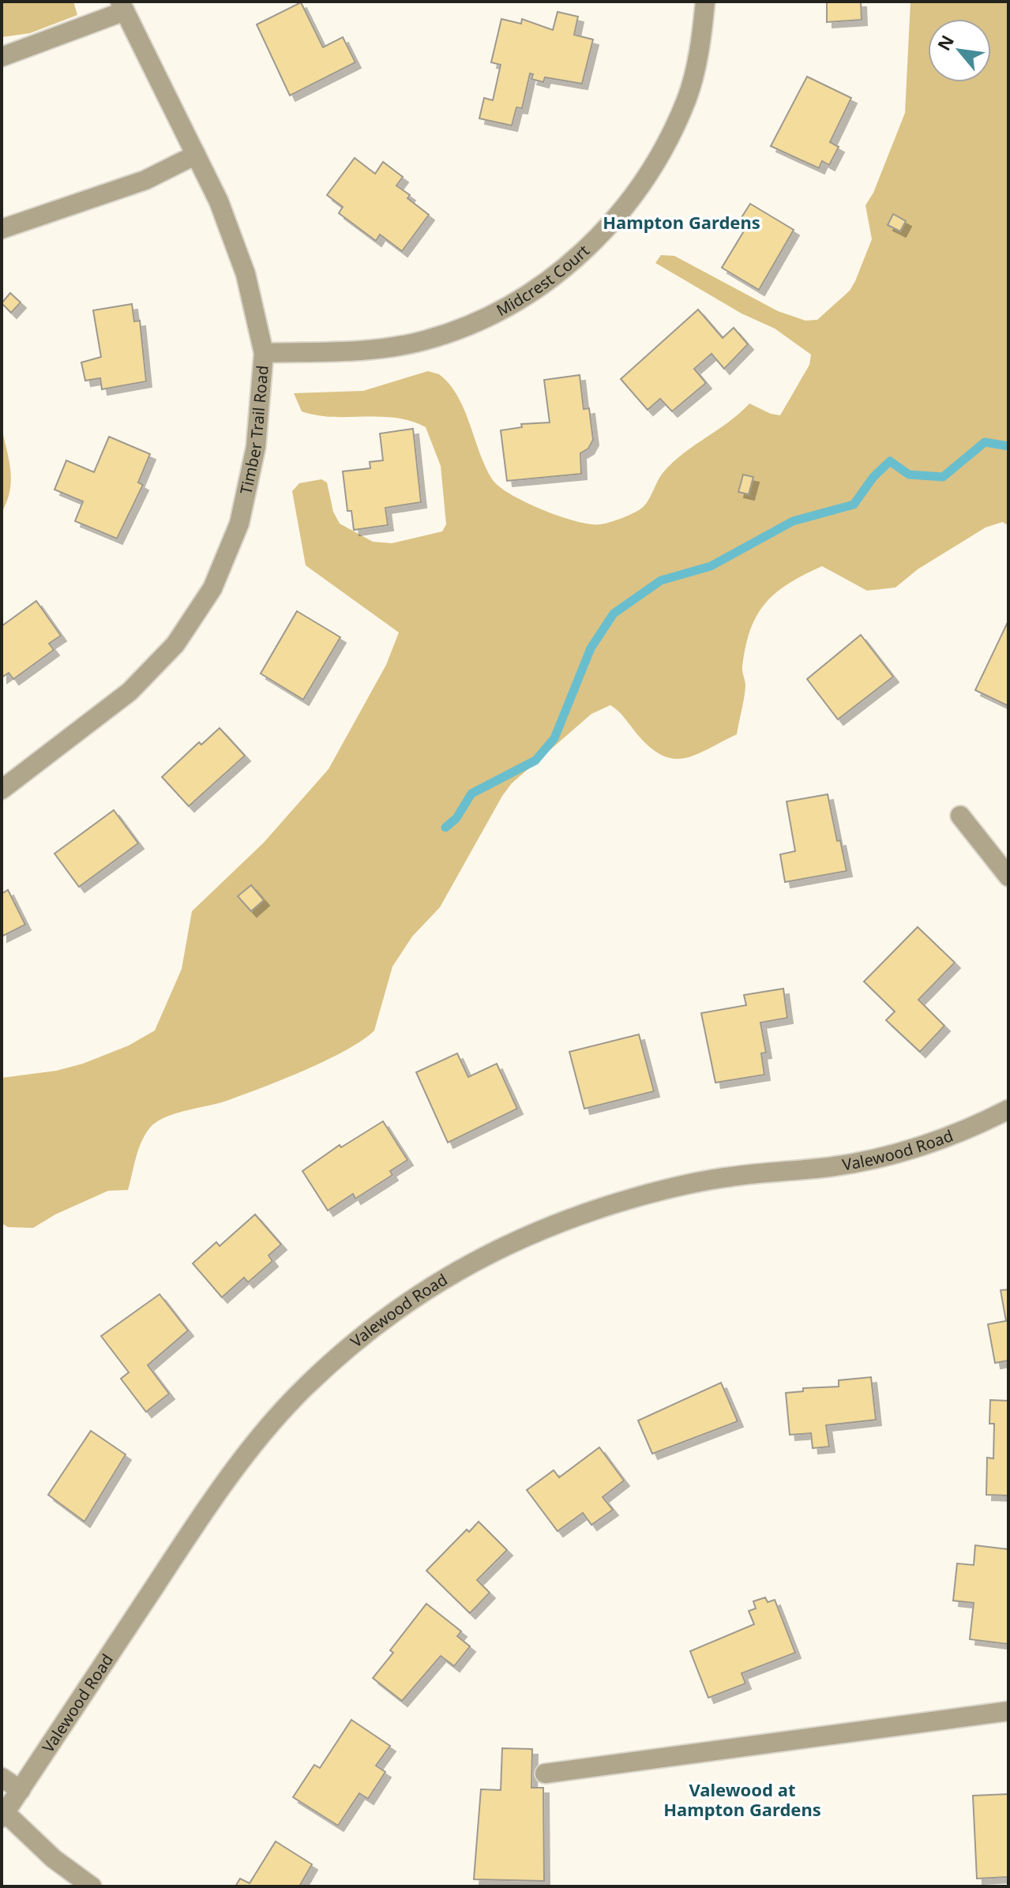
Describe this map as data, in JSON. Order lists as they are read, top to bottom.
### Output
{
  "streets": {
    "street": ["Midcrest Court", "Timber Trail Road", "Valewood Road"]
  },
  "crossings": [
    ["Midcrest Court", "Timber Trail Road"]
  ],
  "districts": ["Hampton Gardens", "Valewood at Hampton Gardens"],
  "north": "top left"
}
